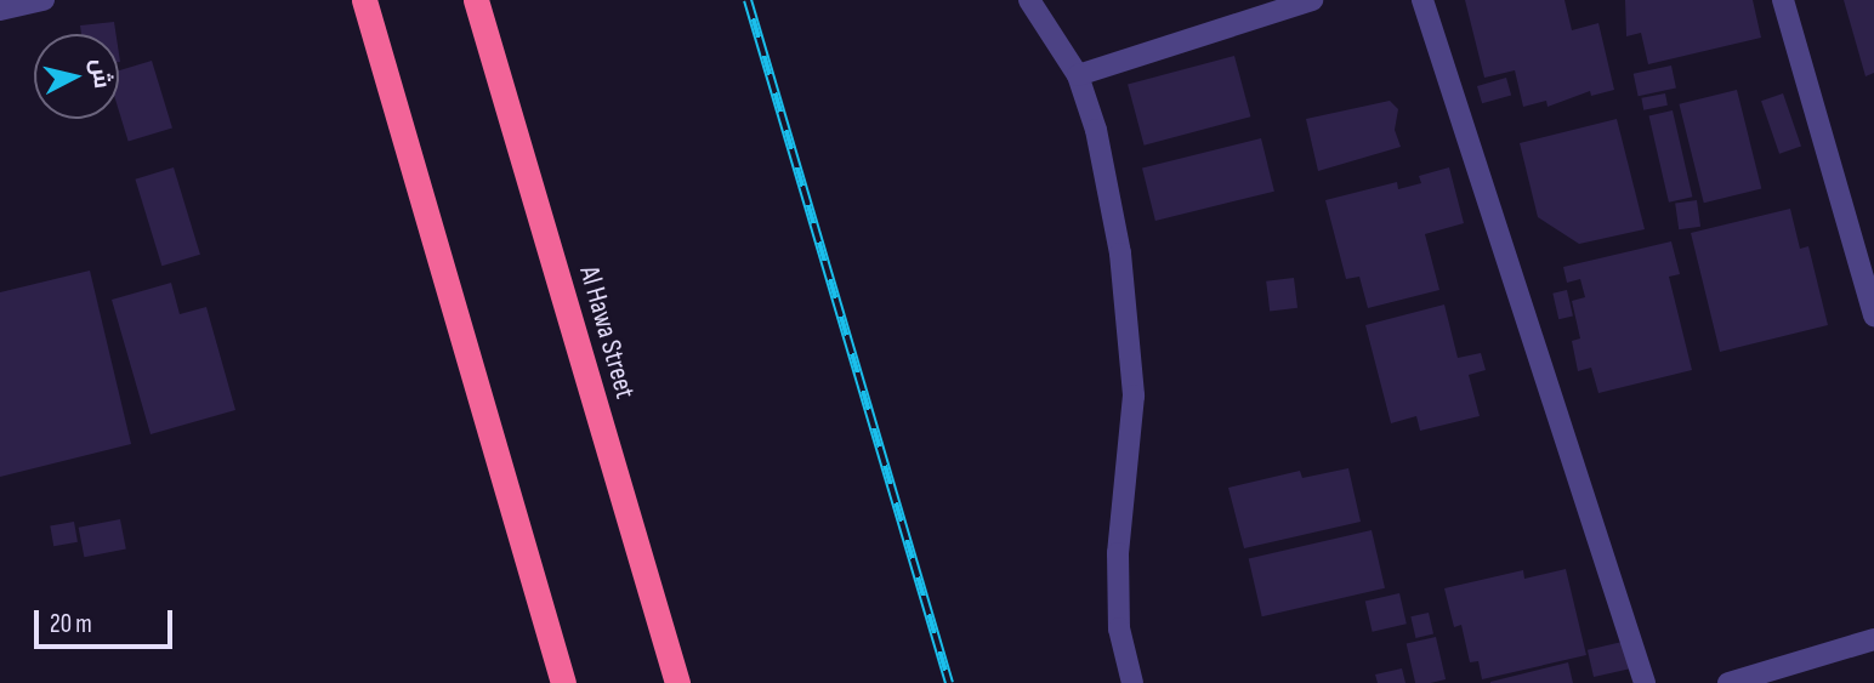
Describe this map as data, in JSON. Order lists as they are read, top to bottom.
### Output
{
  "streets": {
    "highway": ["Al Hawa Street"]
  },
  "scale_bar": "20 m",
  "north": "right"
}
